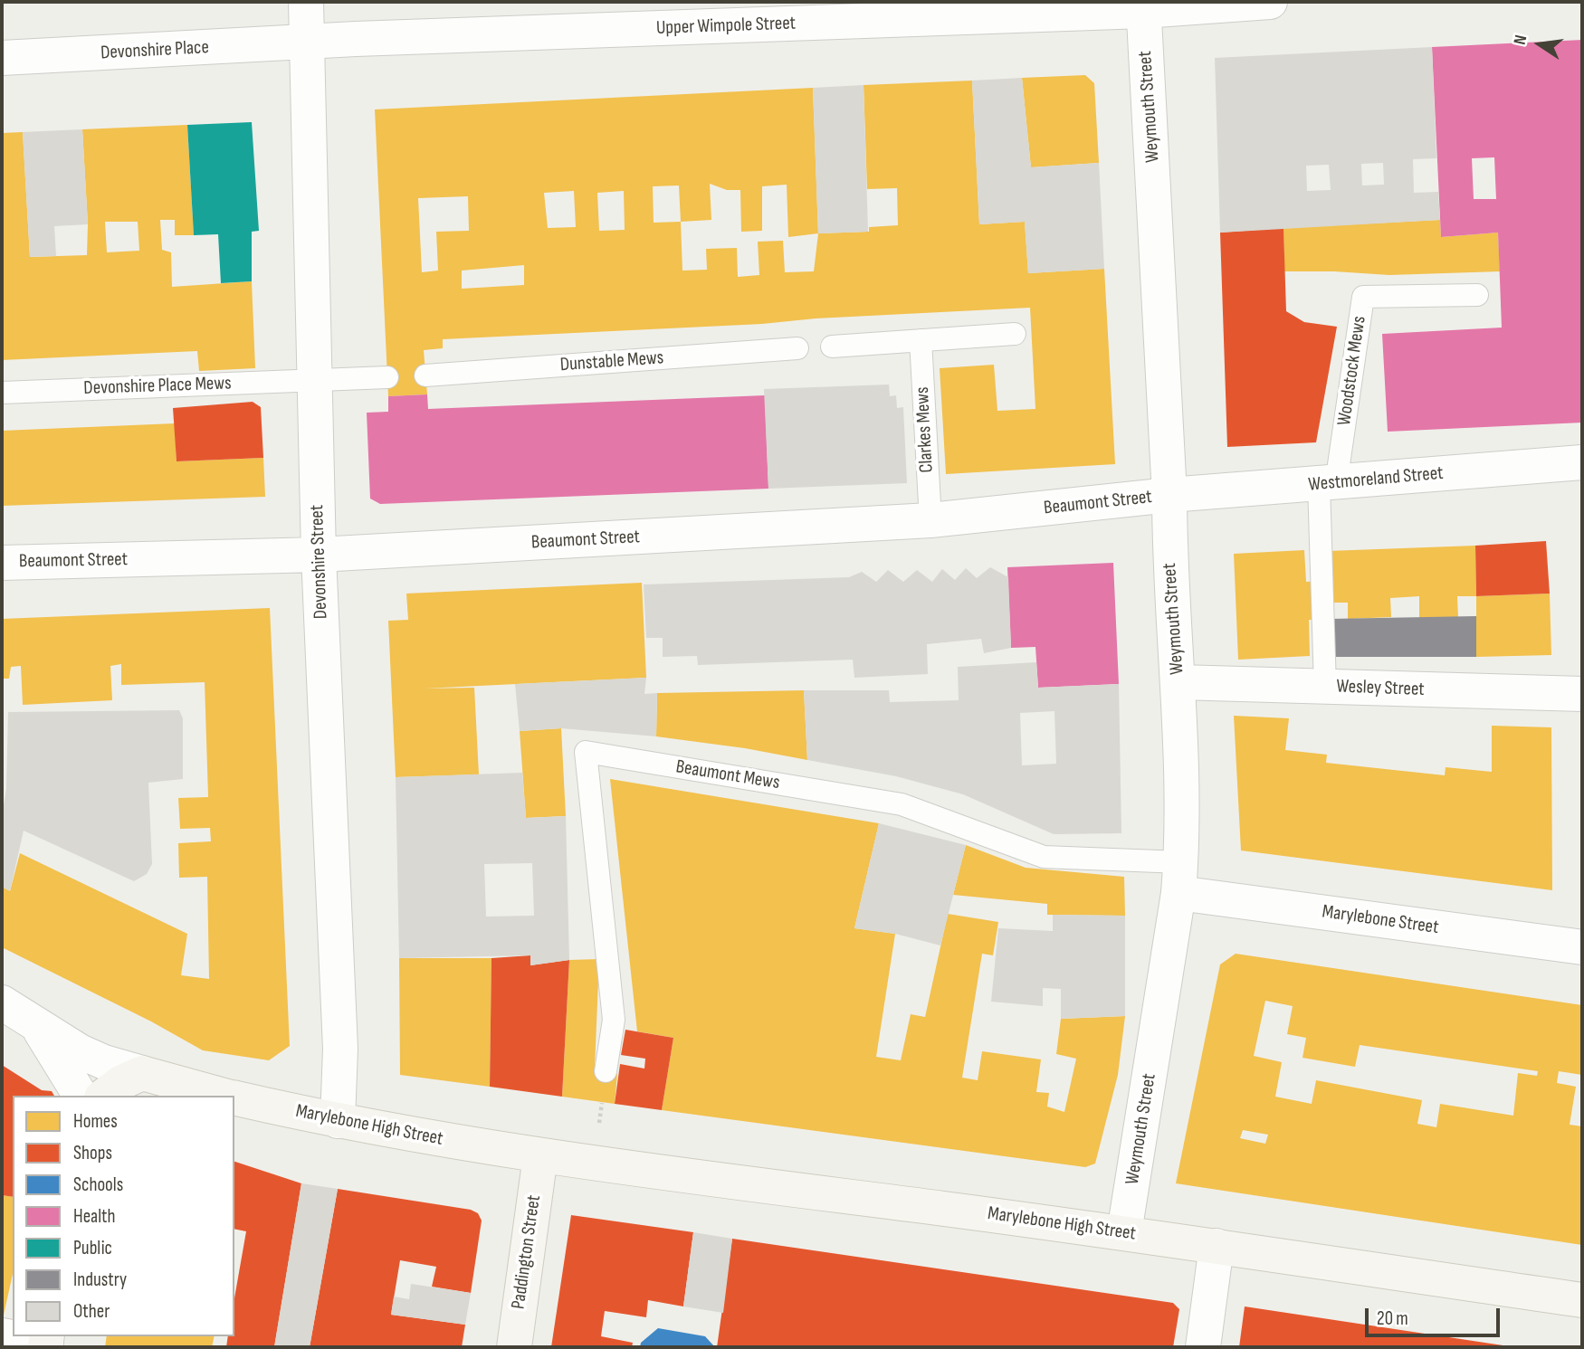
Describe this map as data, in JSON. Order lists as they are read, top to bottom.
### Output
{
  "streets": {
    "main road": ["Marylebone High Street", "Paddington Street"],
    "street": [
      "Upper Wimpole Street",
      "Devonshire Place",
      "Weymouth Street",
      "Westmoreland Street",
      "Beaumont Street",
      "Devonshire Street",
      "Wesley Street",
      "Marylebone Street"
    ],
    "lane": [
      "Dunstable Mews",
      "Woodstock Mews",
      "Devonshire Place Mews",
      "Clarkes Mews",
      "Beaumont Mews"
    ]
  },
  "crossings": [
    ["Upper Wimpole Street", "Devonshire Place"],
    ["Upper Wimpole Street", "Weymouth Street"],
    ["Upper Wimpole Street", "Devonshire Street"],
    ["Devonshire Place", "Devonshire Street"],
    ["Weymouth Street", "Westmoreland Street"],
    ["Weymouth Street", "Beaumont Street"],
    ["Weymouth Street", "Wesley Street"],
    ["Weymouth Street", "Beaumont Mews"],
    ["Weymouth Street", "Marylebone Street"],
    ["Weymouth Street", "Marylebone High Street"],
    ["Woodstock Mews", "Westmoreland Street"],
    ["Devonshire Place Mews", "Devonshire Street"],
    ["Clarkes Mews", "Beaumont Street"],
    ["Westmoreland Street", "Beaumont Street"],
    ["Beaumont Street", "Devonshire Street"],
    ["Devonshire Street", "Marylebone High Street"],
    ["Beaumont Mews", "Marylebone Street"],
    ["Marylebone High Street", "Paddington Street"]
  ],
  "legend": [
    "Homes",
    "Shops",
    "Schools",
    "Health",
    "Public",
    "Industry",
    "Other"
  ],
  "scale_bar": "20 m",
  "north": "left"
}
